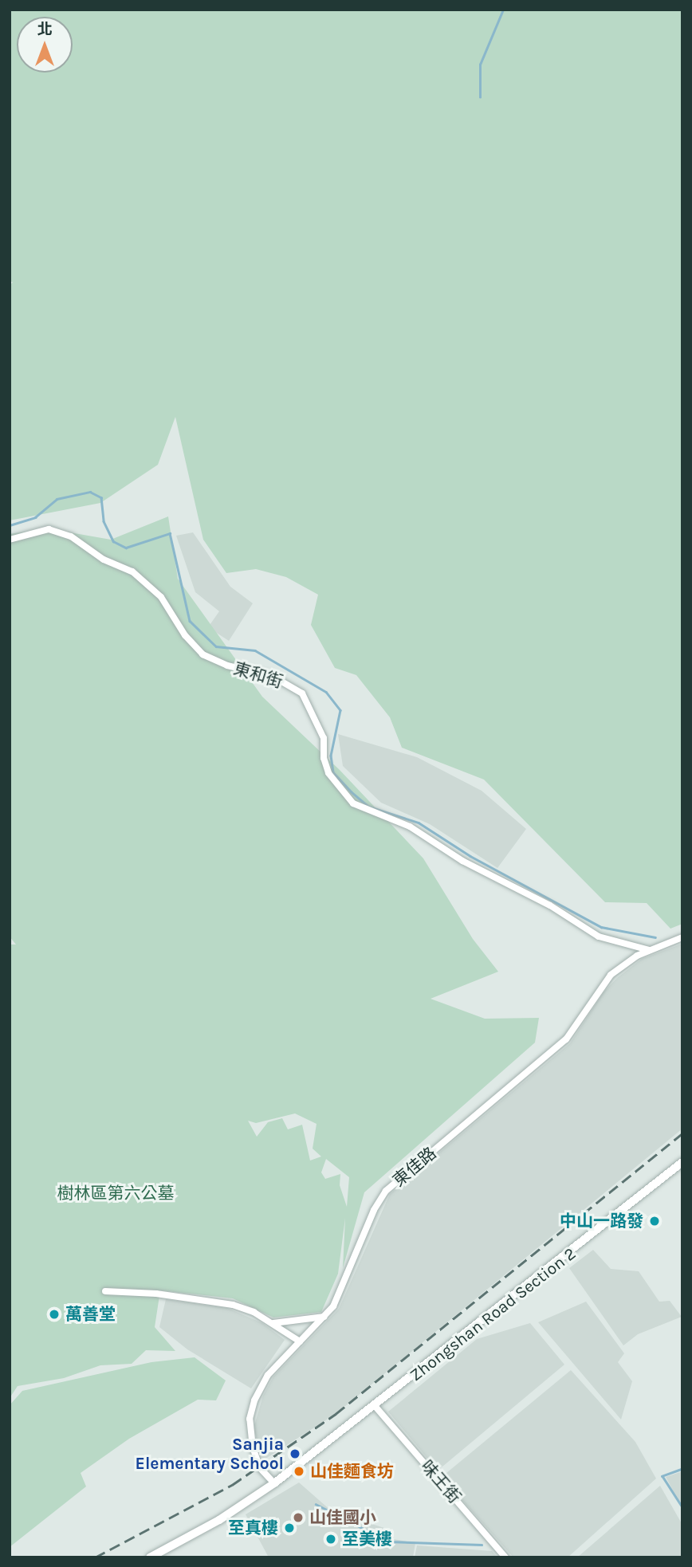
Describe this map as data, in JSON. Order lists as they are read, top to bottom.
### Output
{
  "streets": {
    "main road": ["Zhongshan Road Section 2"],
    "street": ["東和街", "東佳路", "味王街"]
  },
  "crossings": [
    ["東和街", "東佳路"],
    ["東佳路", "Zhongshan Road Section 2"],
    ["Zhongshan Road Section 2", "味王街"]
  ],
  "parks": ["樹林區第六公墓"],
  "places": [
    "中山一路發",
    "萬善堂",
    "Sanjia Elementary School",
    "山佳麵食坊",
    "山佳國小",
    "至真樓",
    "至美樓"
  ],
  "north": "top"
}
